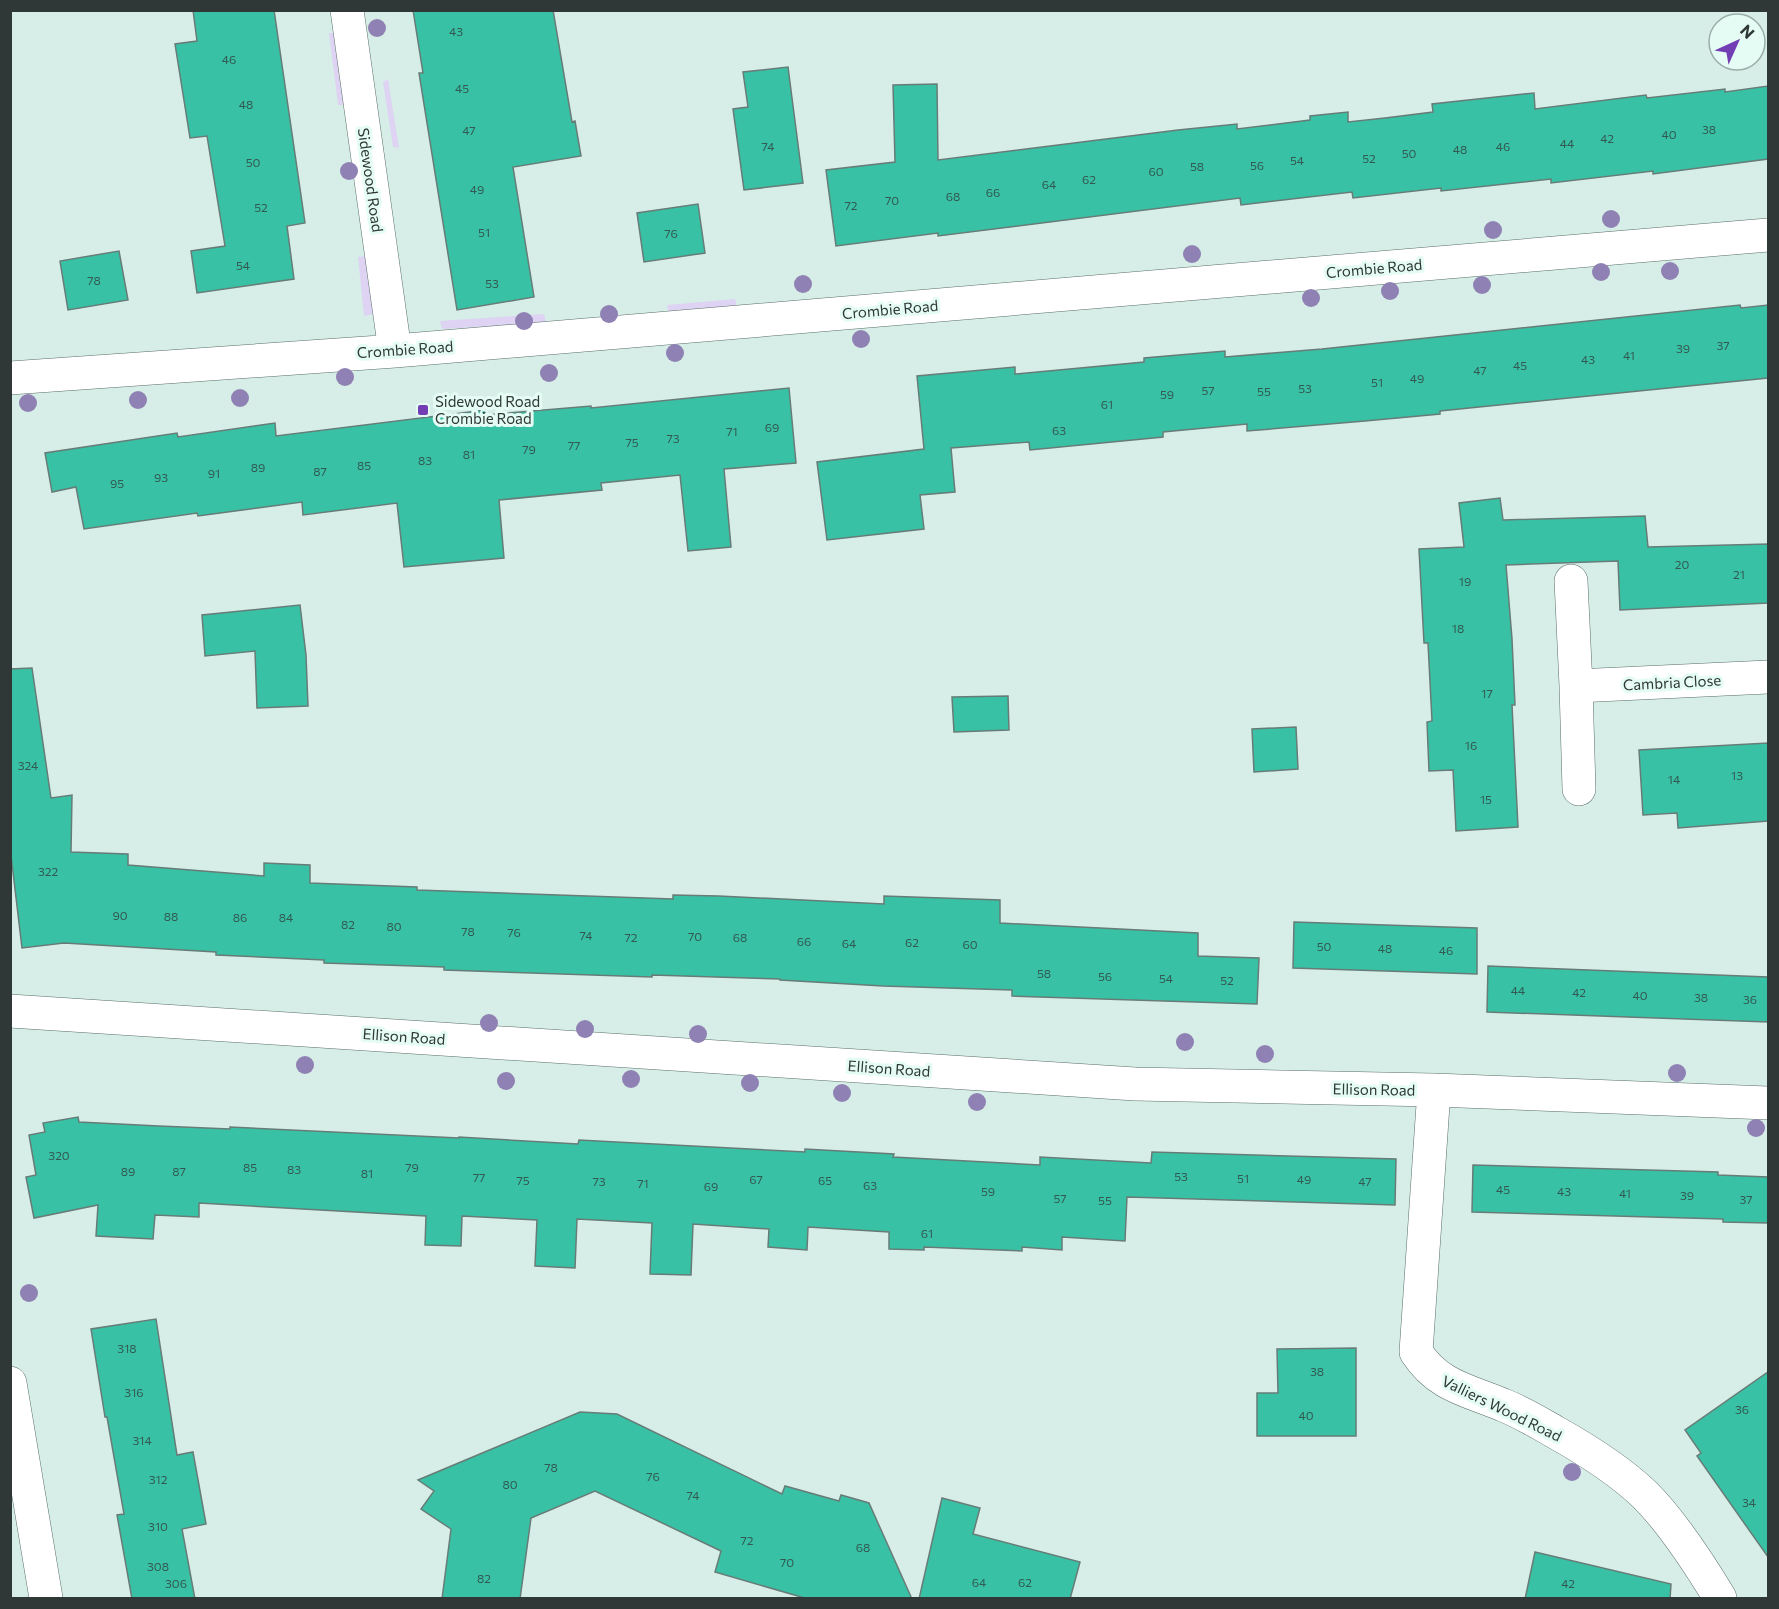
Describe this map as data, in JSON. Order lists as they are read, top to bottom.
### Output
{
  "streets": {
    "street": [
      "Sidewood Road",
      "Crombie Road",
      "Cambria Close",
      "Ellison Road",
      "Valliers Wood Road"
    ]
  },
  "crossings": [
    ["Sidewood Road", "Crombie Road"],
    ["Ellison Road", "Valliers Wood Road"]
  ],
  "places": {
    "transit": ["Sidewood Road Crombie Road"]
  },
  "house_numbers": [
    "43",
    "46",
    "45",
    "48",
    "38",
    "47",
    "40",
    "42",
    "44",
    "74",
    "46",
    "48",
    "50",
    "52",
    "54",
    "50",
    "56",
    "58",
    "60",
    "62",
    "64",
    "49",
    "66",
    "68",
    "70",
    "72",
    "52",
    "51",
    "76",
    "54",
    "78",
    "53",
    "37",
    "39",
    "41",
    "43",
    "45",
    "47",
    "49",
    "51",
    "53",
    "57",
    "55",
    "59",
    "61",
    "69",
    "63",
    "71",
    "73",
    "75",
    "77",
    "79",
    "81",
    "83",
    "85",
    "89",
    "87",
    "91",
    "93",
    "95",
    "20",
    "21",
    "19",
    "18",
    "17",
    "16",
    "324",
    "13",
    "14",
    "15",
    "322",
    "90",
    "88",
    "86",
    "84",
    "82",
    "80",
    "78",
    "76",
    "74",
    "70",
    "72",
    "68",
    "66",
    "62",
    "64",
    "60",
    "50",
    "48",
    "46",
    "58",
    "56",
    "54",
    "52",
    "44",
    "42",
    "40",
    "38",
    "36",
    "320",
    "85",
    "79",
    "83",
    "89",
    "87",
    "81",
    "53",
    "77",
    "51",
    "67",
    "49",
    "75",
    "65",
    "73",
    "47",
    "71",
    "63",
    "69",
    "45",
    "59",
    "43",
    "41",
    "39",
    "57",
    "37",
    "55",
    "61",
    "318",
    "38",
    "316",
    "36",
    "40",
    "314",
    "78",
    "76",
    "312",
    "80",
    "74",
    "34",
    "310",
    "72",
    "68",
    "70",
    "308",
    "82",
    "64",
    "62",
    "306",
    "42"
  ],
  "north": "top right"
}
